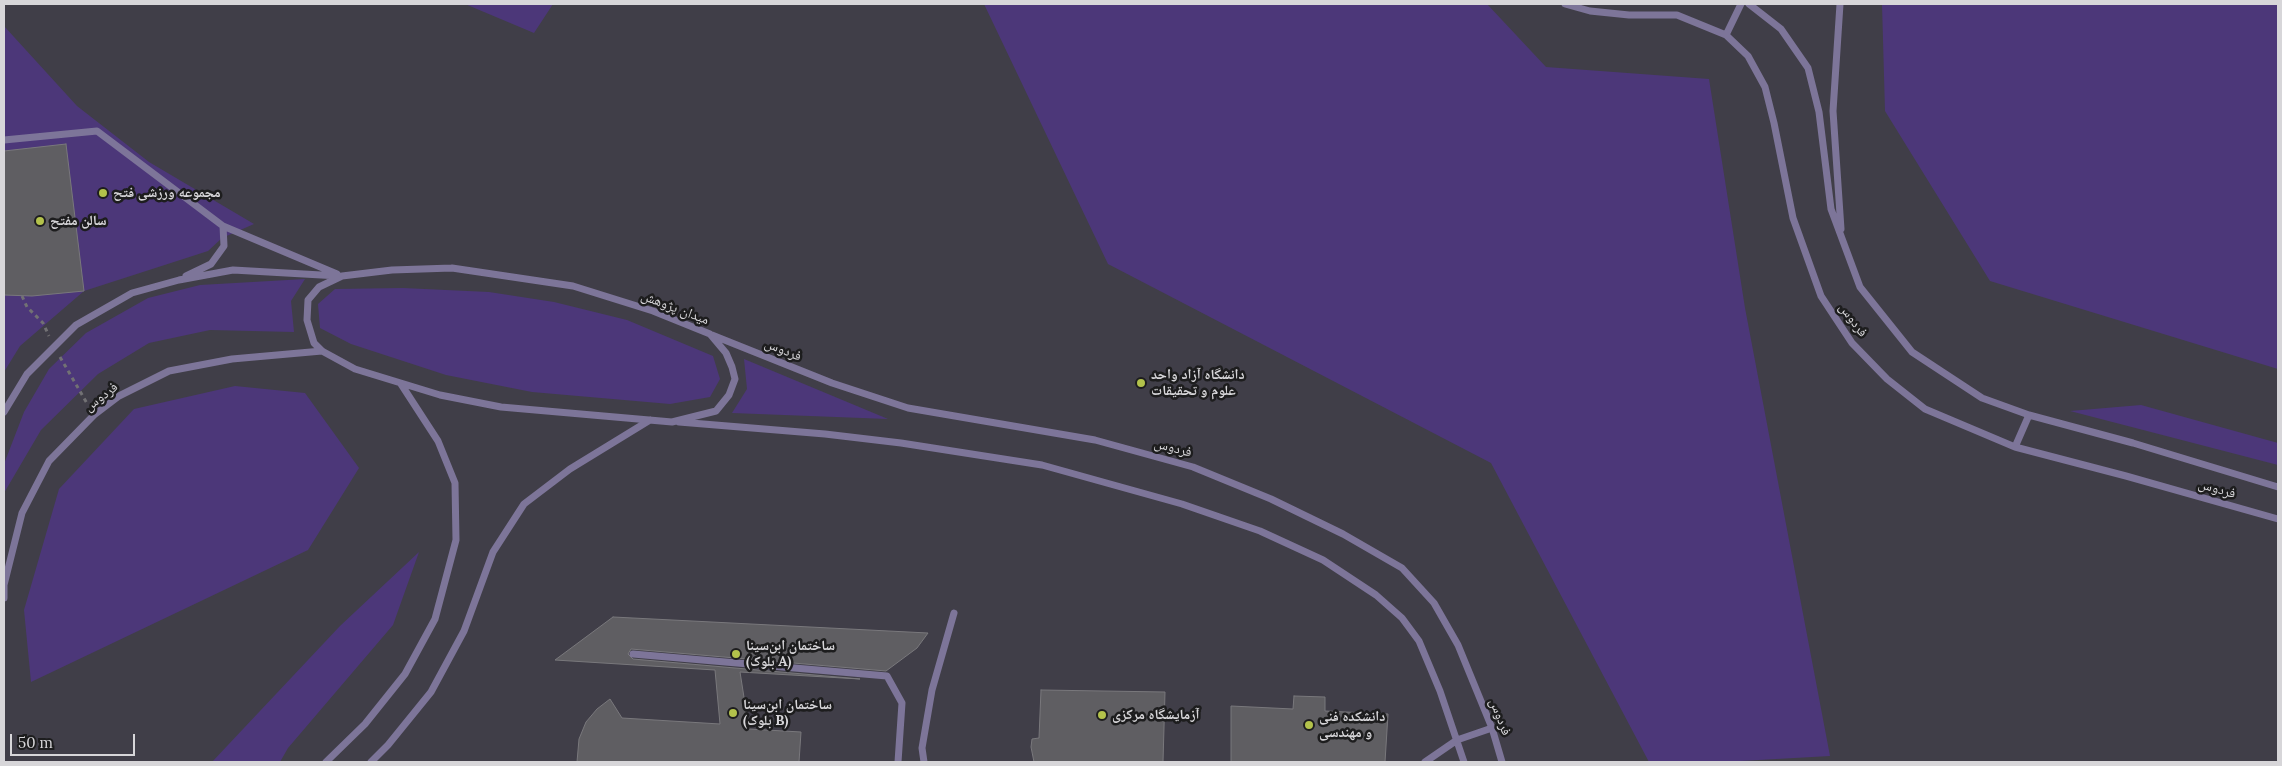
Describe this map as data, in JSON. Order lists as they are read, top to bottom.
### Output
{
  "streets": {
    "lane": ["میدان پژوهش", "فردوس"]
  },
  "crossings": [
    ["میدان پژوهش", "فردوس"]
  ],
  "places": [
    "مجموعه ورزشی فتح",
    "سالن مفتح",
    "دانشگاه آزاد واحد علوم و تحقیقات",
    "ساختمان ابن‌سینا (بلوک A)",
    "ساختمان ابن‌سینا (بلوک B)",
    "آزمایشگاه مرکزی",
    "دانشکده فنی و مهندسی"
  ],
  "scale_bar": "50 m"
}
